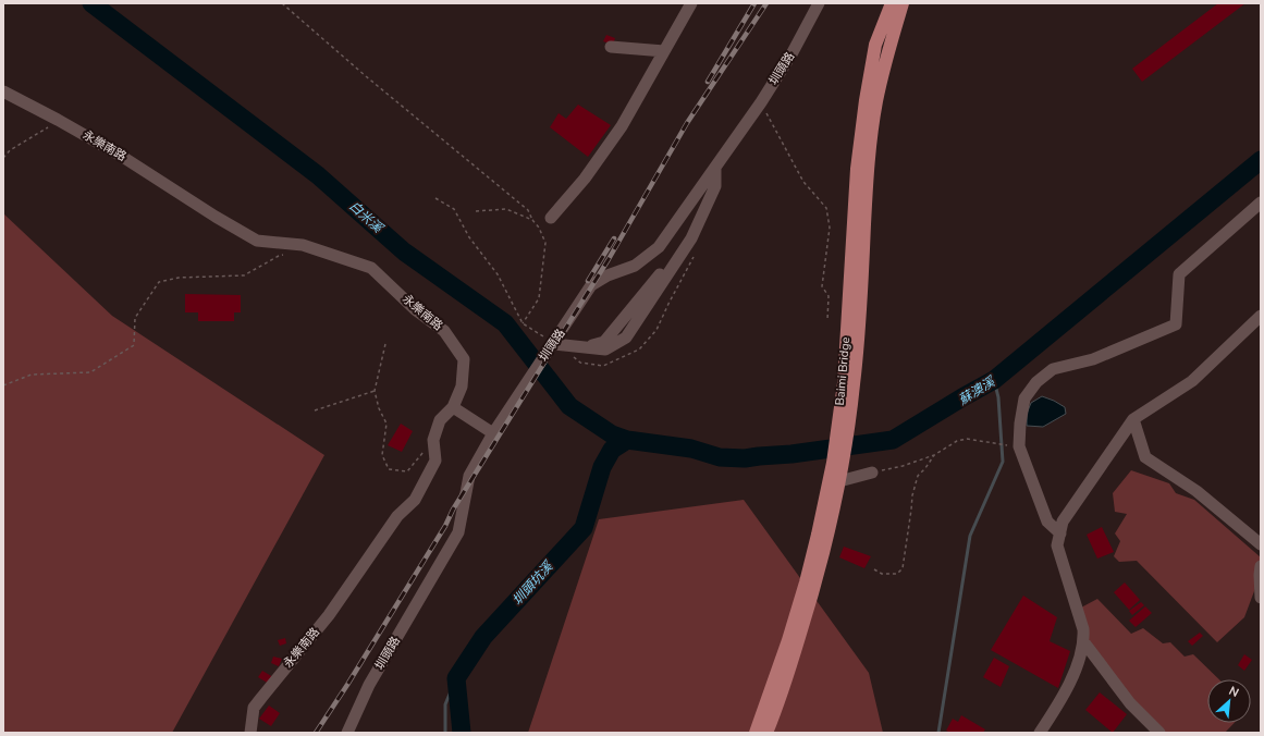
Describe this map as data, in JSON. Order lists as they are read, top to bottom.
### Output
{
  "streets": {
    "main road": ["Baimi Bridge"],
    "street": ["圳頭路", "永樂南路"]
  },
  "water": ["白米溪", "蘇澳溪", "圳頭坑溪"],
  "north": "top right"
}
